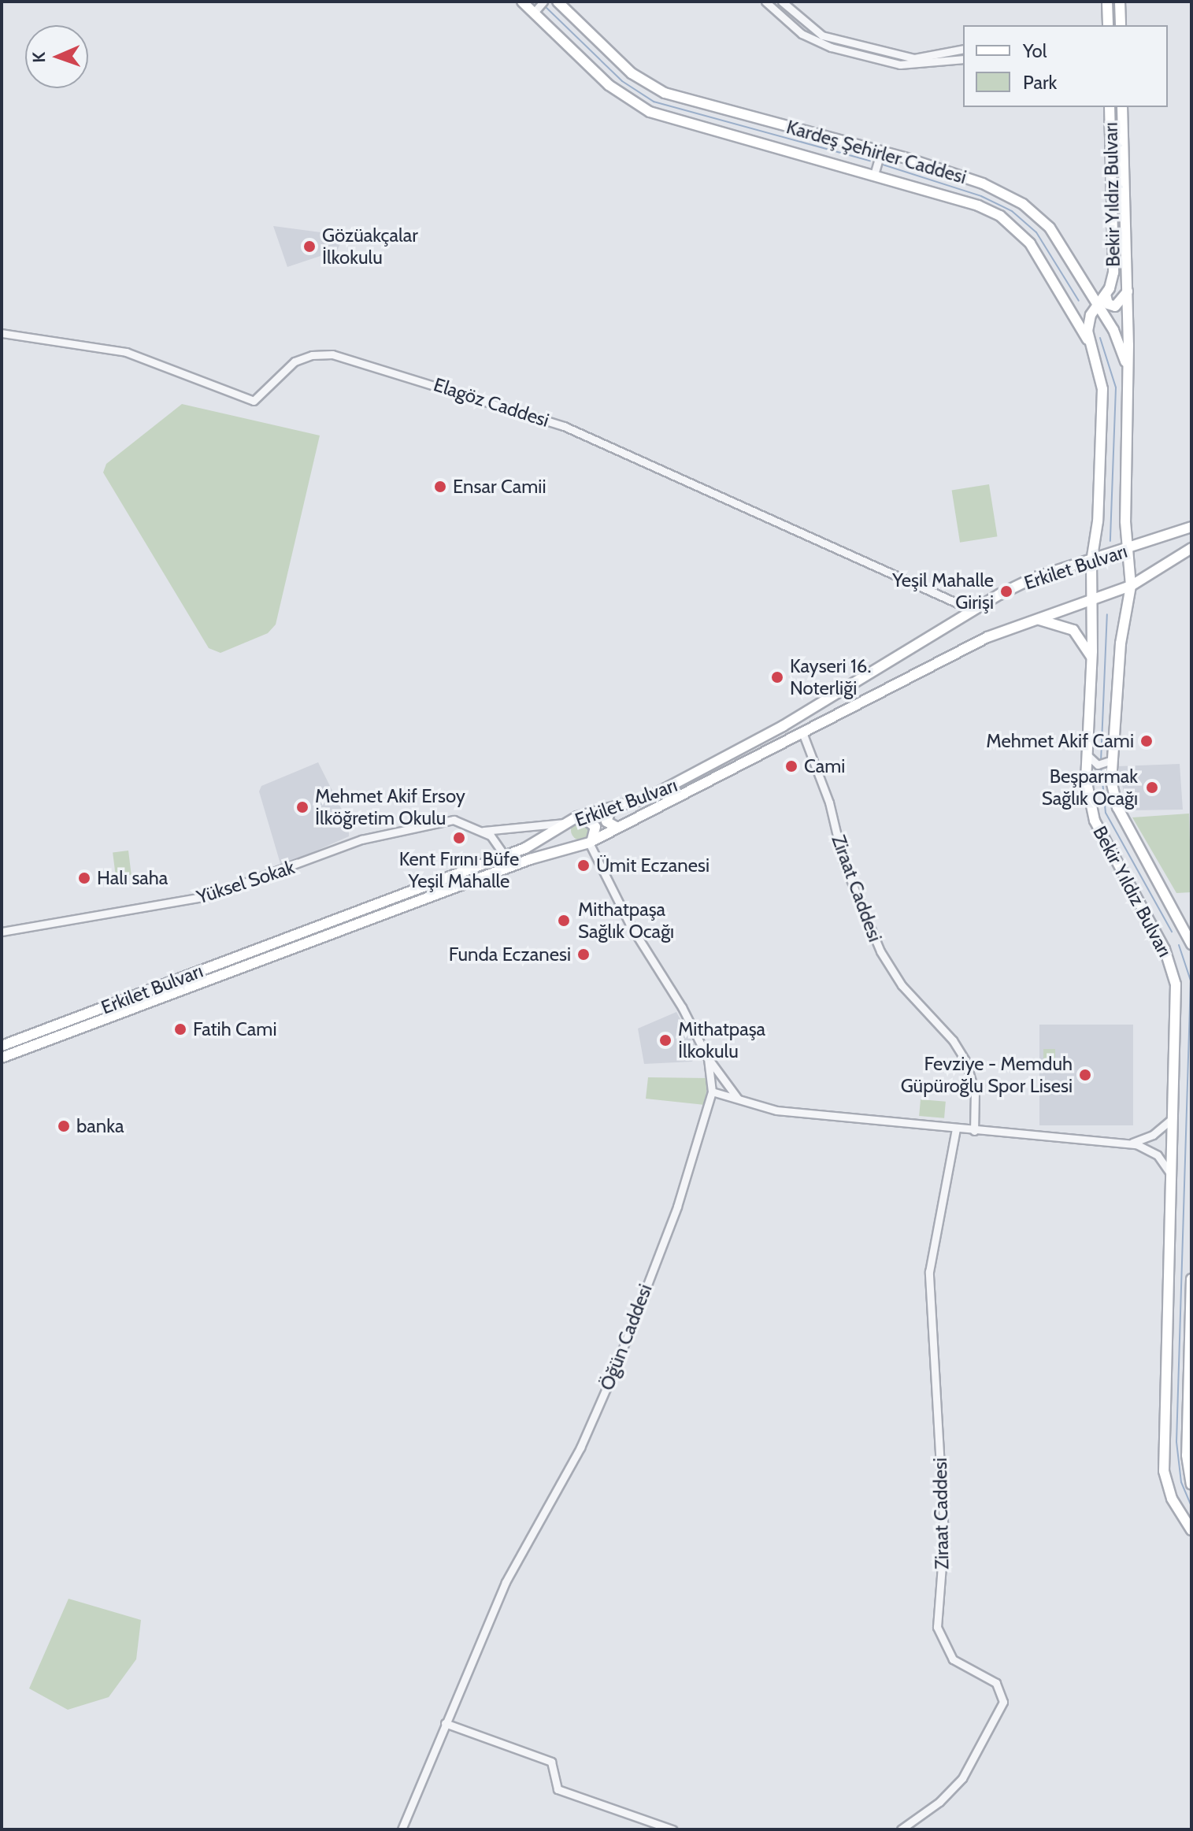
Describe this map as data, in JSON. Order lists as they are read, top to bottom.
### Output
{
  "streets": {
    "main road": ["Kardeş Şehirler Caddesi", "Bekir Yıldız Bulvarı", "Erkilet Bulvarı"],
    "street": [
      "Elagöz Caddesi",
      "Yüksel Sokak",
      "Ziraat Caddesi",
      "Öğün Caddesi"
    ]
  },
  "crossings": [
    ["Kardeş Şehirler Caddesi", "Bekir Yıldız Bulvarı"],
    ["Bekir Yıldız Bulvarı", "Erkilet Bulvarı"],
    ["Elagöz Caddesi", "Erkilet Bulvarı"],
    ["Erkilet Bulvarı", "Yüksel Sokak"],
    ["Erkilet Bulvarı", "Ziraat Caddesi"],
    ["Erkilet Bulvarı", "Öğün Caddesi"]
  ],
  "places": [
    "Gözüakçalar İlkokulu",
    "Ensar Camii",
    "Yeşil Mahalle Girişi",
    "Kayseri 16. Noterliği",
    "Mehmet Akif Cami",
    "Cami",
    "Beşparmak Sağlık Ocağı",
    "Mehmet Akif Ersoy İlköğretim Okulu",
    "Kent Fırını Büfe Yeşil Mahalle",
    "Ümit Eczanesi",
    "Halı saha",
    "Mithatpaşa Sağlık Ocağı",
    "Funda Eczanesi",
    "Fatih Cami",
    "Mithatpaşa İlkokulu",
    "Fevziye - Memduh Güpüroğlu Spor Lisesi",
    "banka"
  ],
  "legend": ["Yol", "Park"],
  "north": "left"
}
